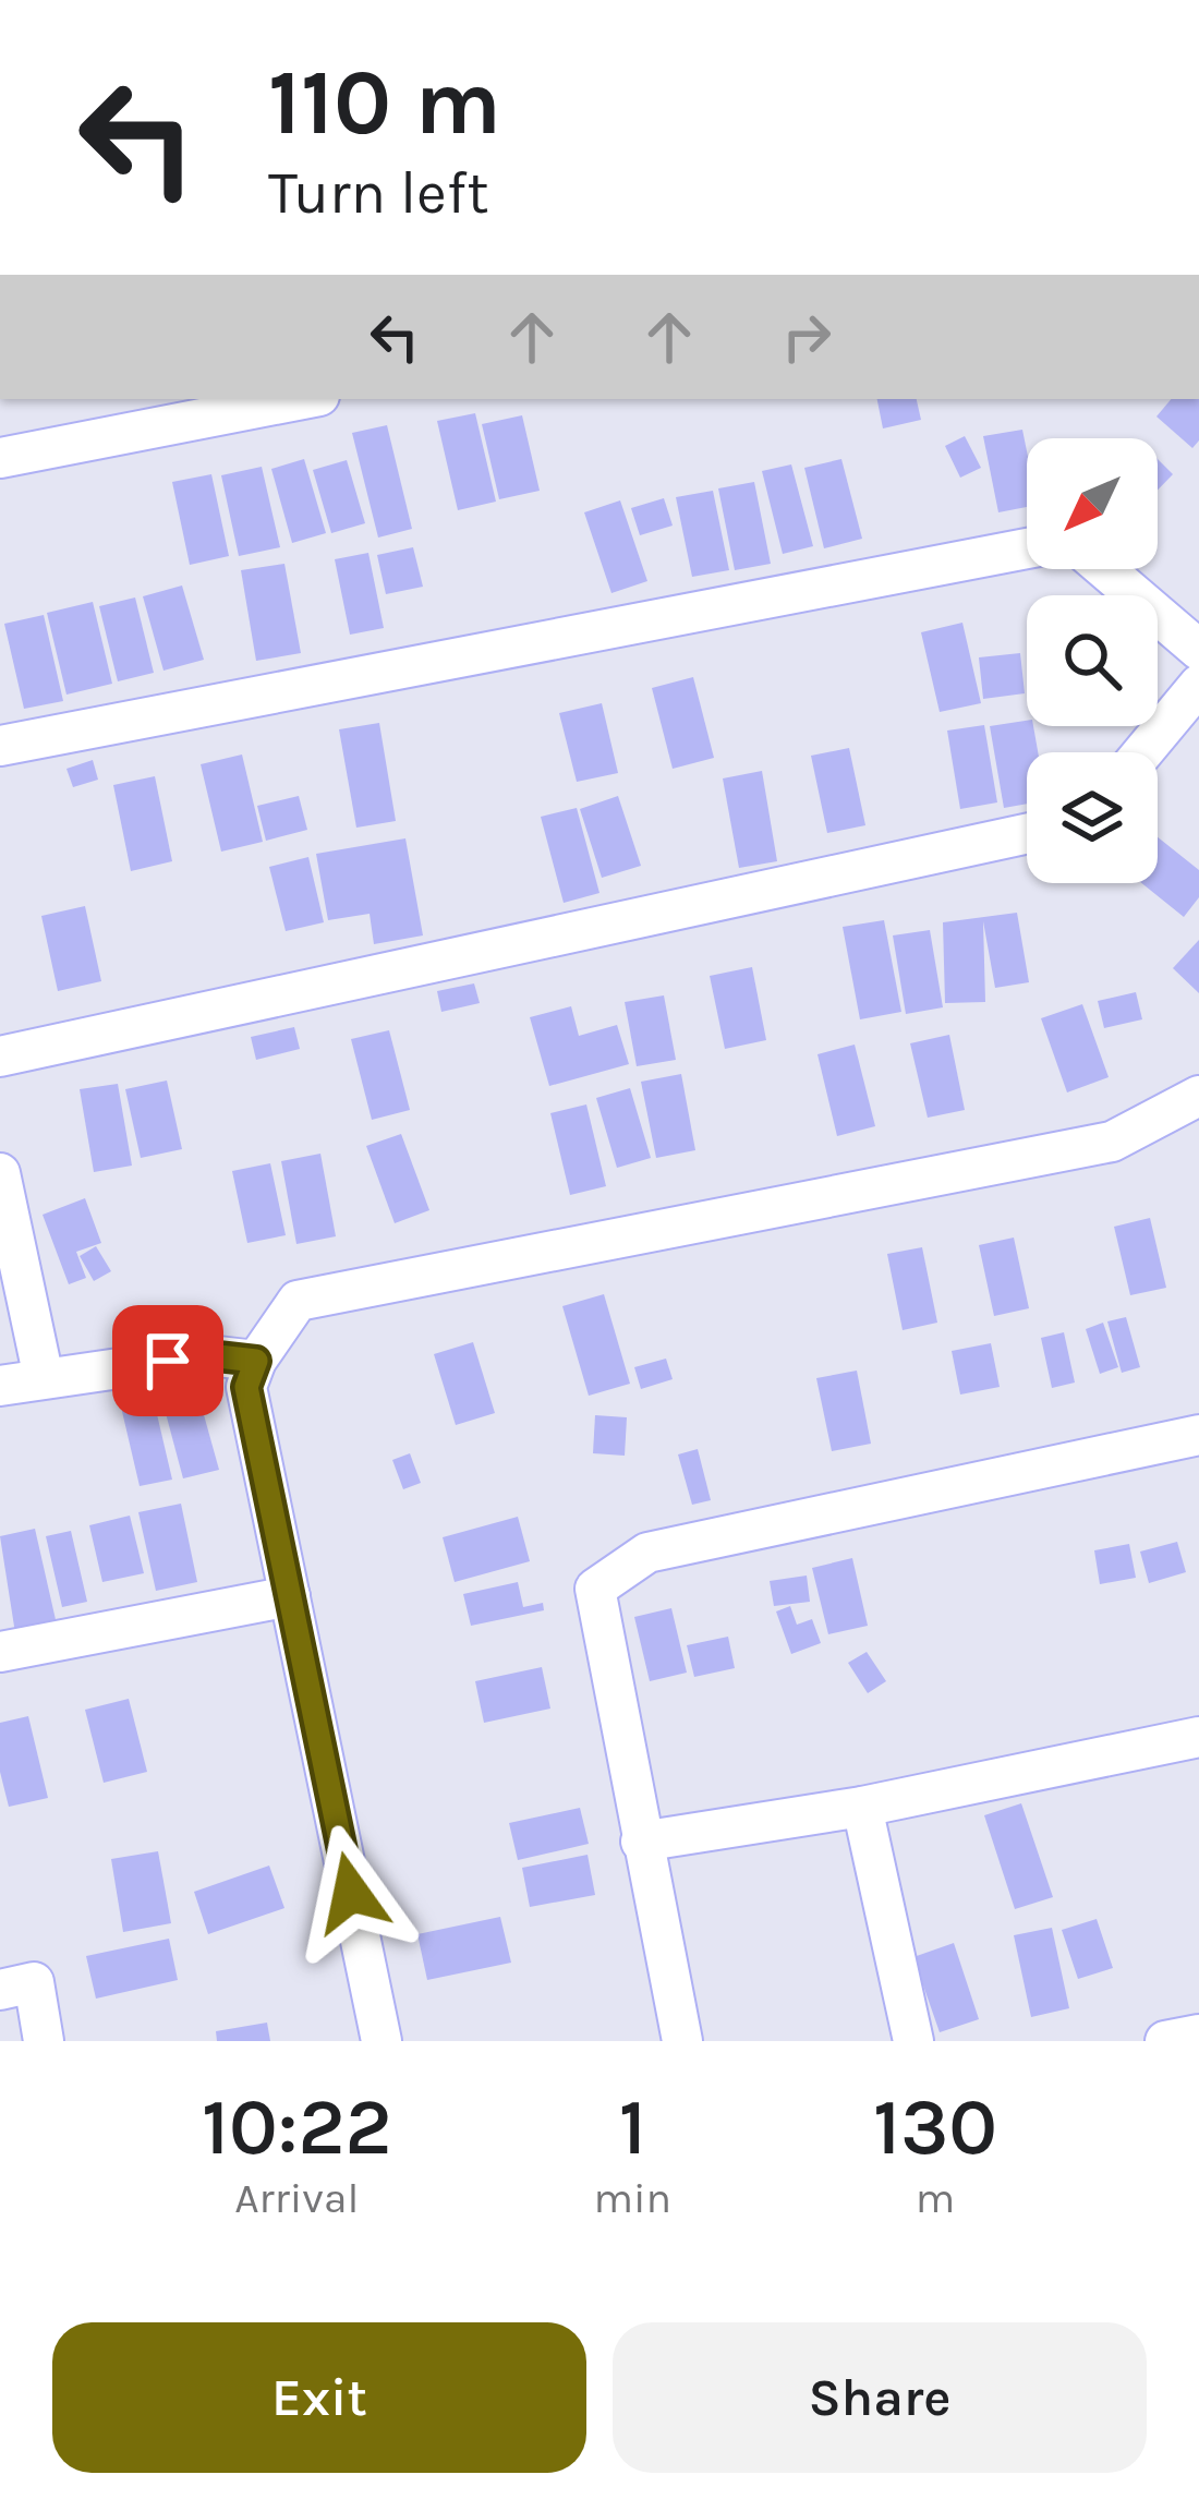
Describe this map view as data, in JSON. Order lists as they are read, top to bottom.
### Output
{
  "north": "bottom left",
  "page": {
    "turn": ["110 m", "Turn left"],
    "eta": [
      "10:22",
      "Arrival",
      "1",
      "min",
      "130",
      "m"
    ],
    "buttons": ["Exit", "Share"]
  }
}
